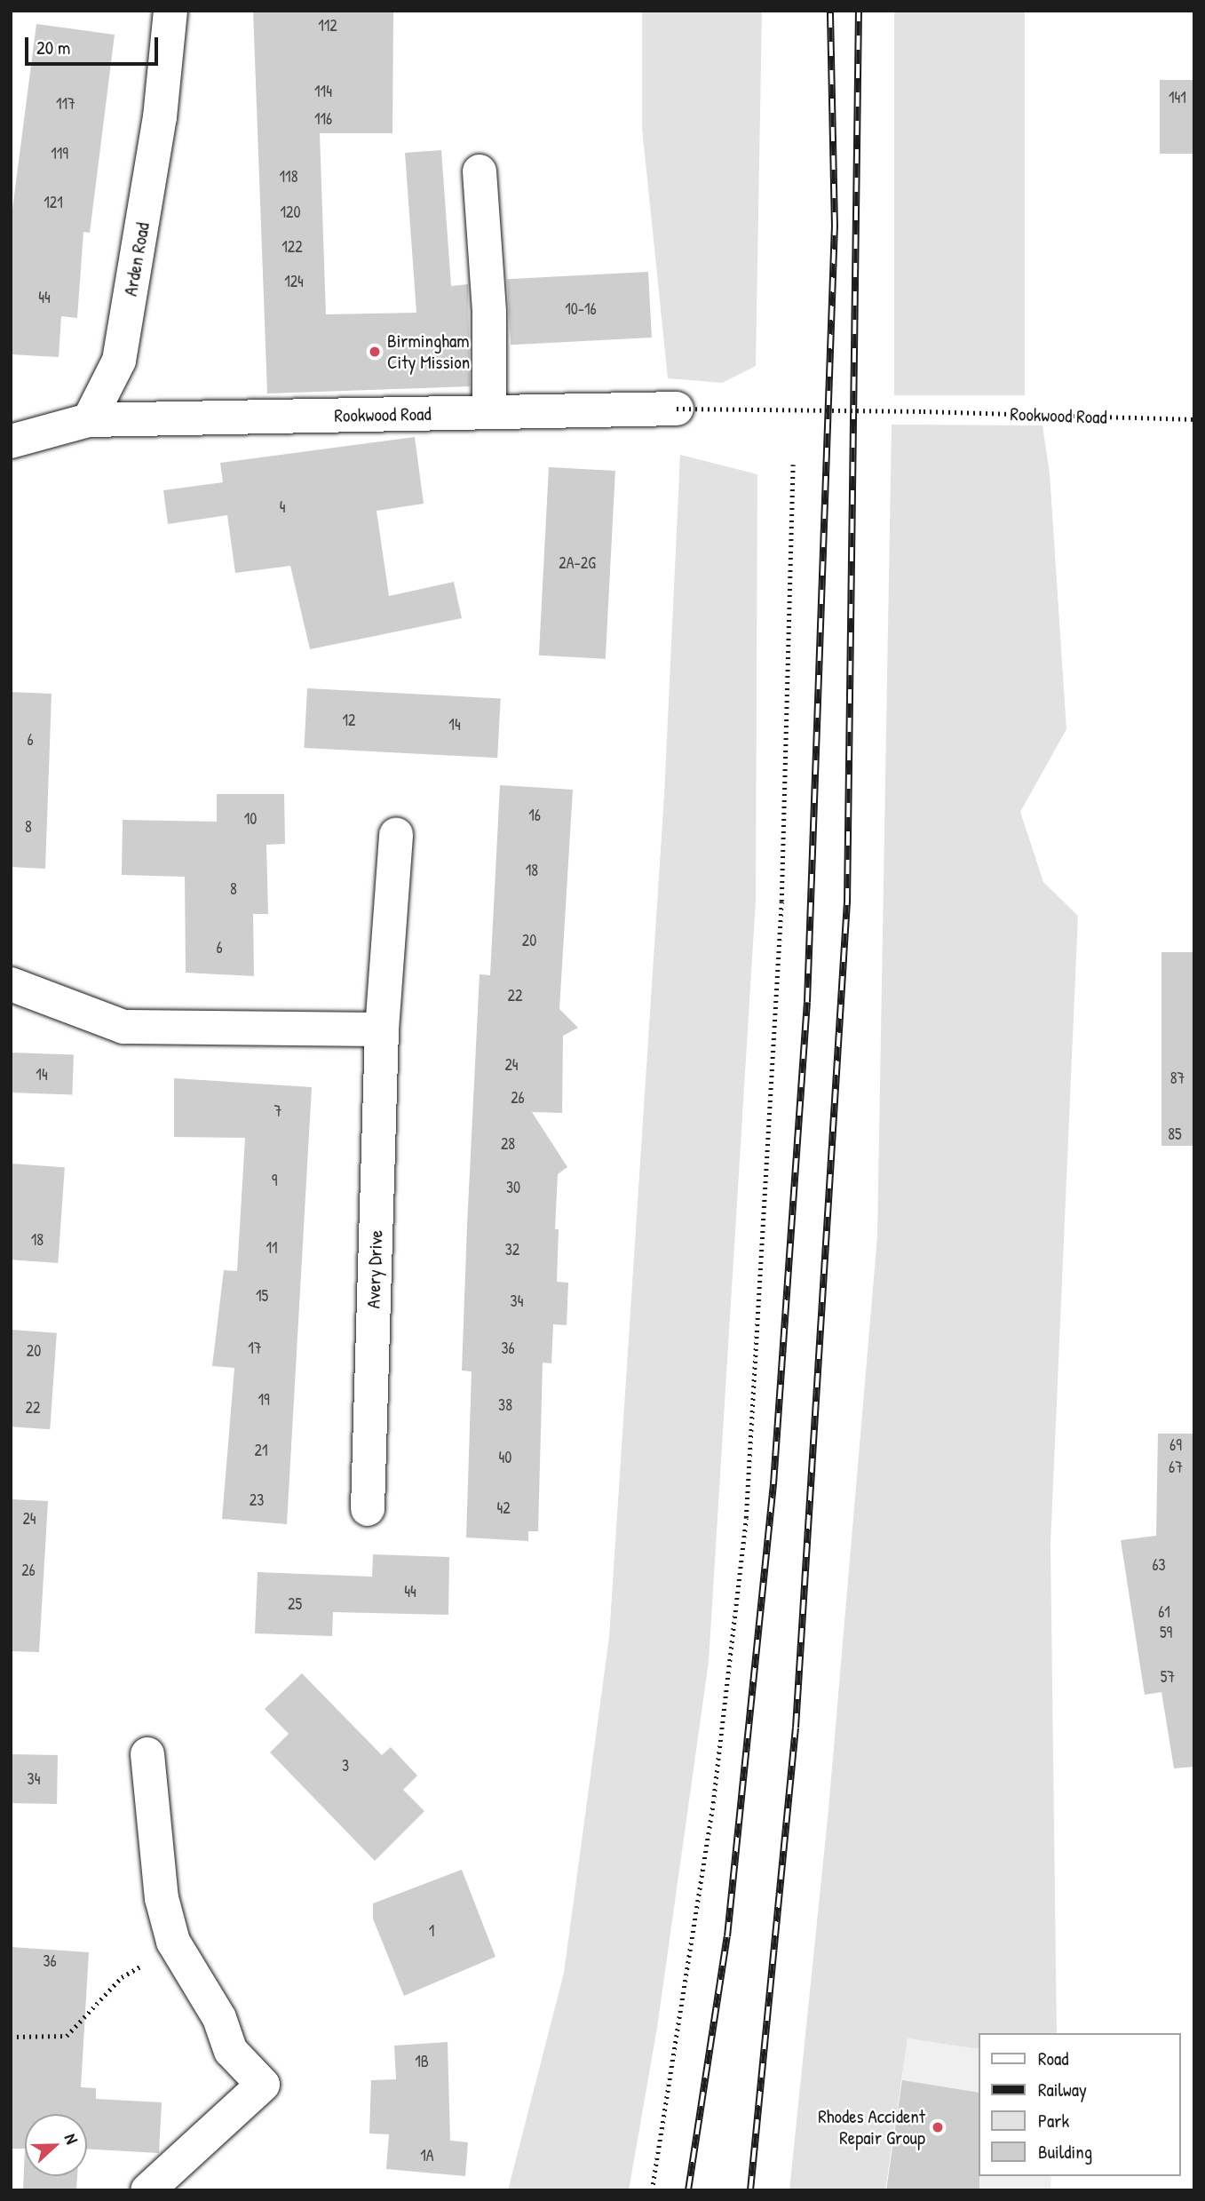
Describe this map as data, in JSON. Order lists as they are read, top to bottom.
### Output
{
  "streets": {
    "street": ["Arden Road", "Rookwood Road", "Avery Drive"]
  },
  "crossings": [
    ["Arden Road", "Rookwood Road"]
  ],
  "places": ["Birmingham City Mission", "Rhodes Accident Repair Group"],
  "house_numbers": [
    "112",
    "114",
    "141",
    "117",
    "116",
    "119",
    "118",
    "121",
    "120",
    "122",
    "124",
    "44",
    "10-16",
    "4",
    "2A-2G",
    "12",
    "14",
    "6",
    "16",
    "10",
    "8",
    "18",
    "8",
    "20",
    "6",
    "22",
    "24",
    "14",
    "87",
    "26",
    "7",
    "85",
    "28",
    "9",
    "30",
    "18",
    "11",
    "32",
    "15",
    "34",
    "17",
    "36",
    "20",
    "19",
    "38",
    "22",
    "69",
    "21",
    "40",
    "67",
    "23",
    "42",
    "24",
    "63",
    "26",
    "44",
    "25",
    "61",
    "59",
    "57",
    "3",
    "34",
    "1",
    "36",
    "1B",
    "1A"
  ],
  "legend": [
    "Road",
    "Railway",
    "Park",
    "Building"
  ],
  "scale_bar": "20 m",
  "north": "right"
}
